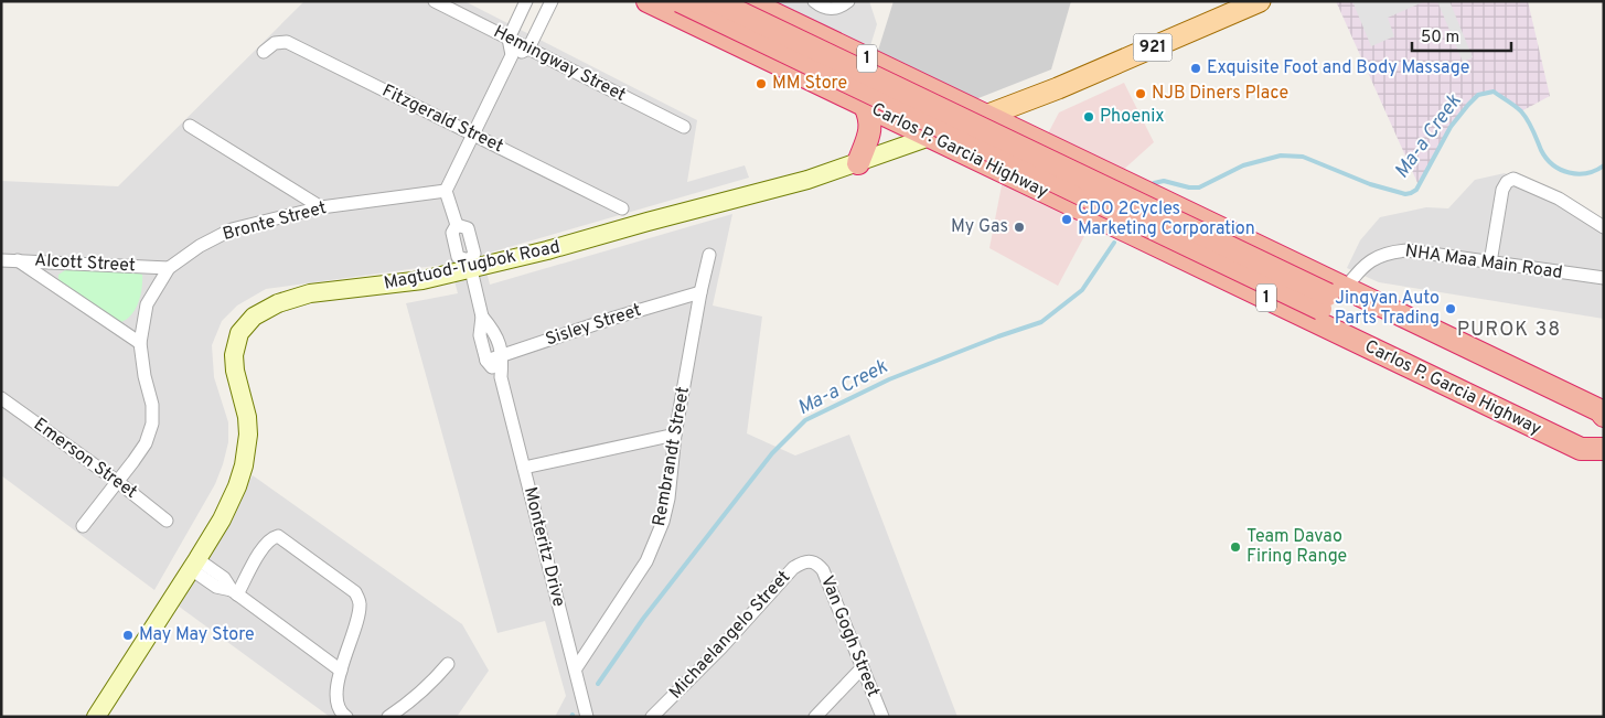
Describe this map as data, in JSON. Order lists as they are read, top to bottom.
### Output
{
  "streets": {
    "highway": ["1", "Carlos P. Garcia Highway"],
    "main road": ["921", "Magtuod-Tugbok Road"],
    "street": [
      "Hemingway Street",
      "Fitzgerald Street",
      "Bronte Street",
      "NHA Maa Main Road",
      "Alcott Street",
      "Sisley Street",
      "Rembrandt Street",
      "Emerson Street",
      "Monteritz Drive",
      "Michaelangelo Street",
      "Van Gogh Street"
    ]
  },
  "crossings": [
    ["921", "Carlos P. Garcia Highway"],
    ["Carlos P. Garcia Highway", "NHA Maa Main Road"],
    ["Carlos P. Garcia Highway", "Magtuod-Tugbok Road"],
    ["Bronte Street", "Alcott Street"],
    ["Bronte Street", "Emerson Street"],
    ["Bronte Street", "Monteritz Drive"],
    ["Magtuod-Tugbok Road", "Monteritz Drive"],
    ["Sisley Street", "Rembrandt Street"],
    ["Sisley Street", "Monteritz Drive"],
    ["Rembrandt Street", "Monteritz Drive"],
    ["Michaelangelo Street", "Van Gogh Street"]
  ],
  "districts": ["PUROK 38"],
  "water": ["Ma-a Creek"],
  "places": [
    "Exquisite Foot and Body Massage",
    "MM Store",
    "NJB Diners Place",
    "Phoenix",
    "CDO 2Cycles Marketing Corporation",
    "My Gas",
    "Jingyan Auto Parts Trading",
    "Team Davao Firing Range",
    "May May Store"
  ],
  "scale_bar": "50 m"
}
